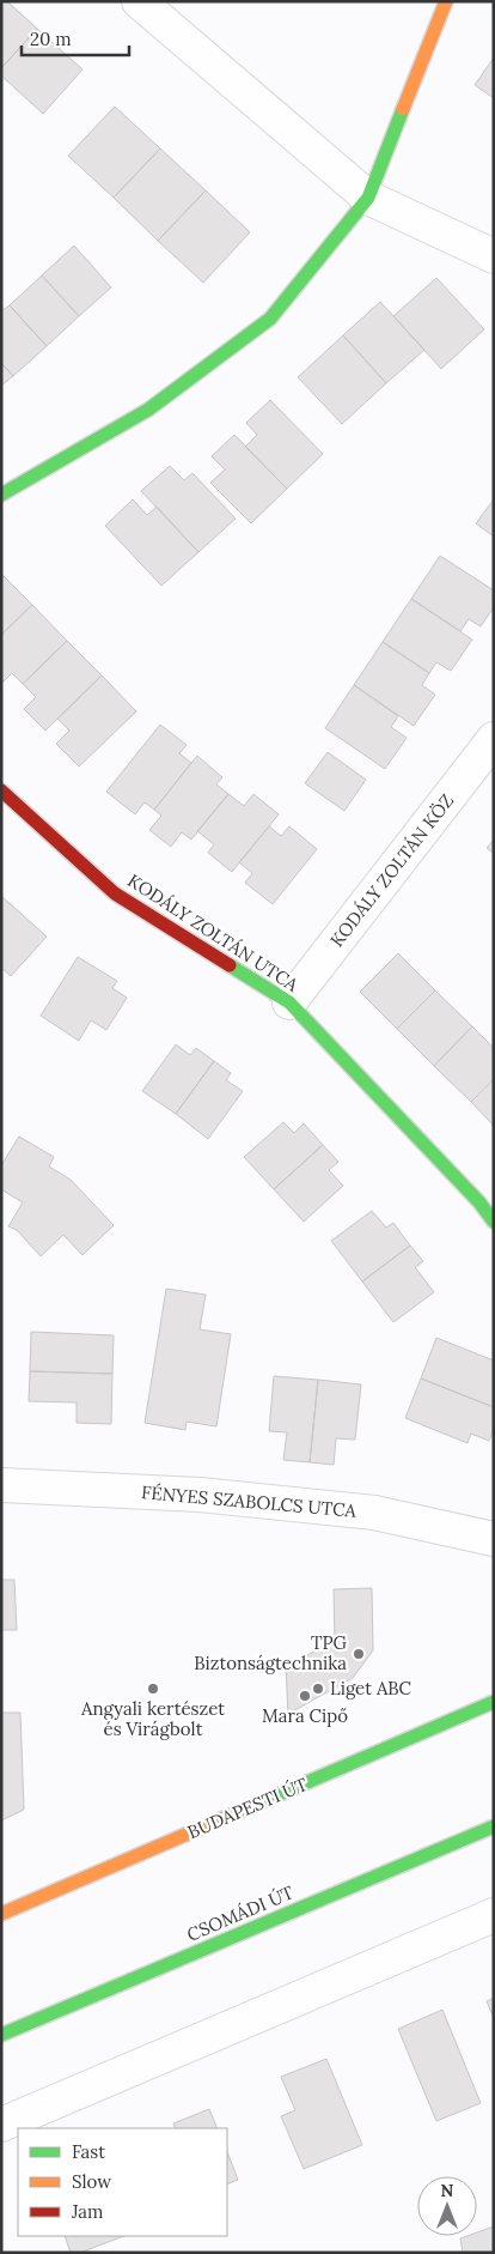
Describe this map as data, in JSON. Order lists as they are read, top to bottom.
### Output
{
  "streets": {
    "street": [
      "KODÁLY ZOLTÁN KÖZ",
      "KODÁLY ZOLTÁN UTCA",
      "FÉNYES SZABOLCS UTCA",
      "BUDAPESTI ÚT",
      "CSOMÁDI ÚT"
    ]
  },
  "crossings": [
    ["KODÁLY ZOLTÁN KÖZ", "KODÁLY ZOLTÁN UTCA"]
  ],
  "places": [
    "TPG Biztonságtechnika",
    "Angyali kertészet és Virágbolt",
    "Liget ABC",
    "Mara Cipő"
  ],
  "legend": ["Fast", "Slow", "Jam"],
  "scale_bar": "20 m",
  "north": "top"
}
